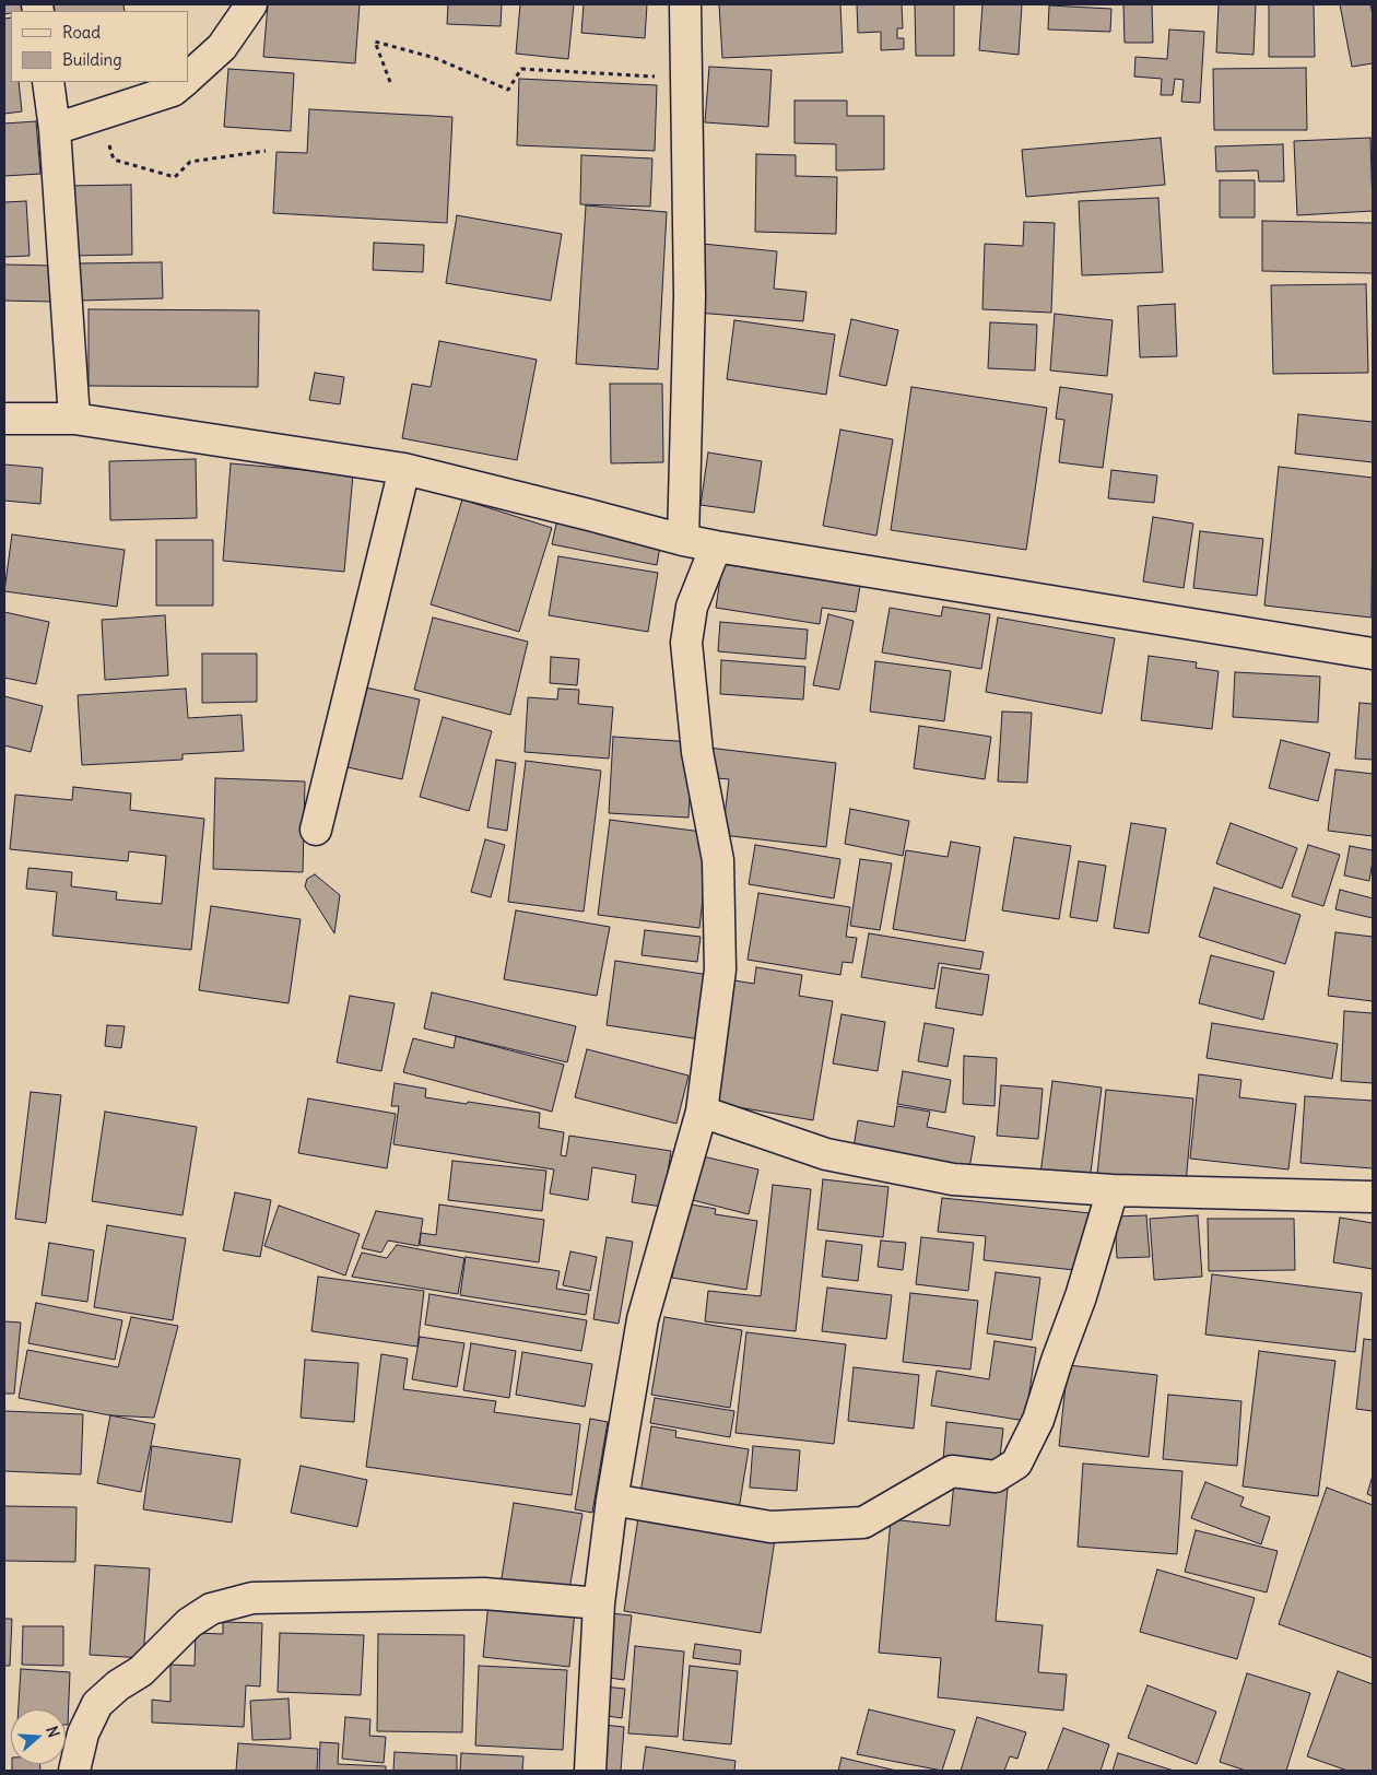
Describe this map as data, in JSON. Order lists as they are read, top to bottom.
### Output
{
  "legend": ["Road", "Building"],
  "north": "right"
}
